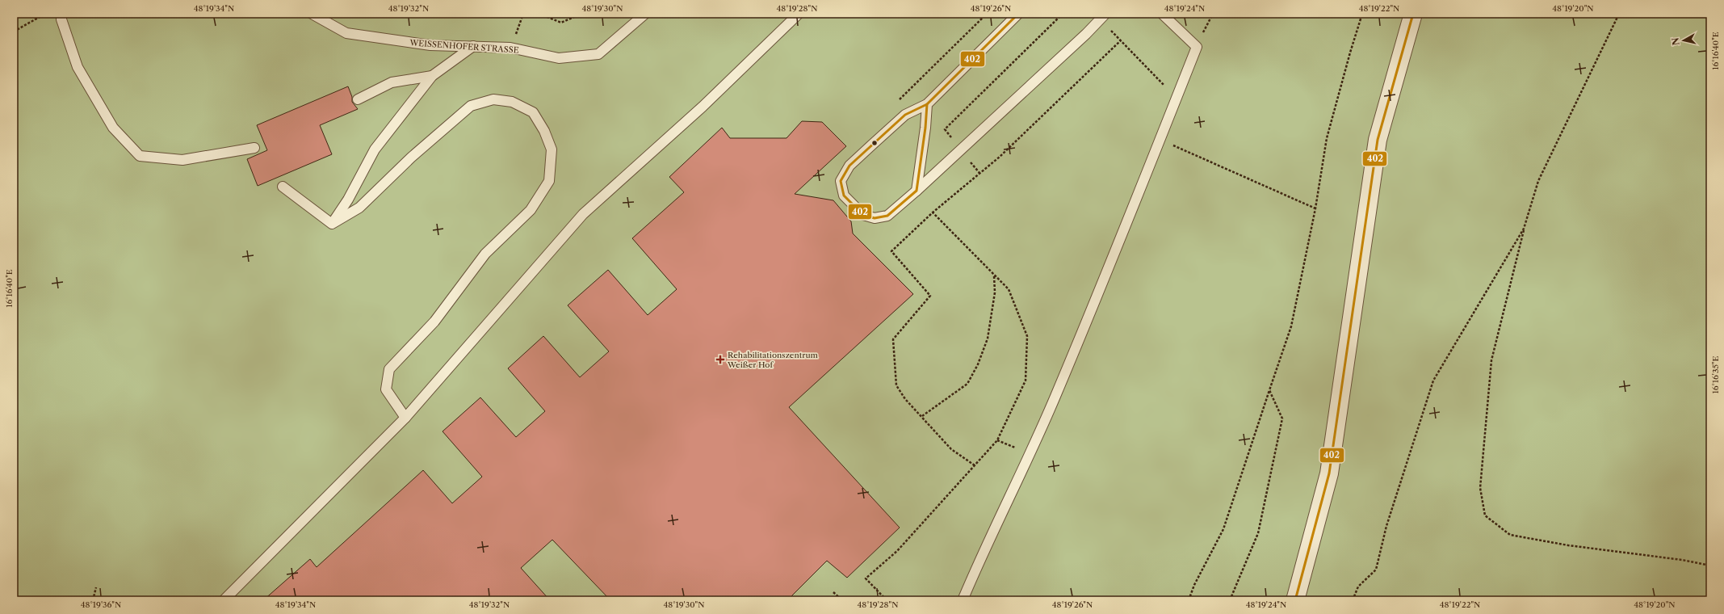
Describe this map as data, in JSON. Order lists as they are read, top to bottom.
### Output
{
  "streets": {
    "lane": ["WEISSENHOFER STRASSE"]
  },
  "places": {
    "health": ["Rehabilitationszentrum Weißer Hof"]
  },
  "lines": ["transit line 402"],
  "north": "left",
  "coordinates": [
    "48°19'34\"N",
    "48°19'32\"N",
    "48°19'30\"N",
    "48°19'28\"N",
    "48°19'26\"N",
    "48°19'24\"N",
    "48°19'22\"N",
    "48°19'20\"N",
    "16°16'40\"E",
    "16°16'35\"E",
    "48°19'36\"N"
  ]
}
